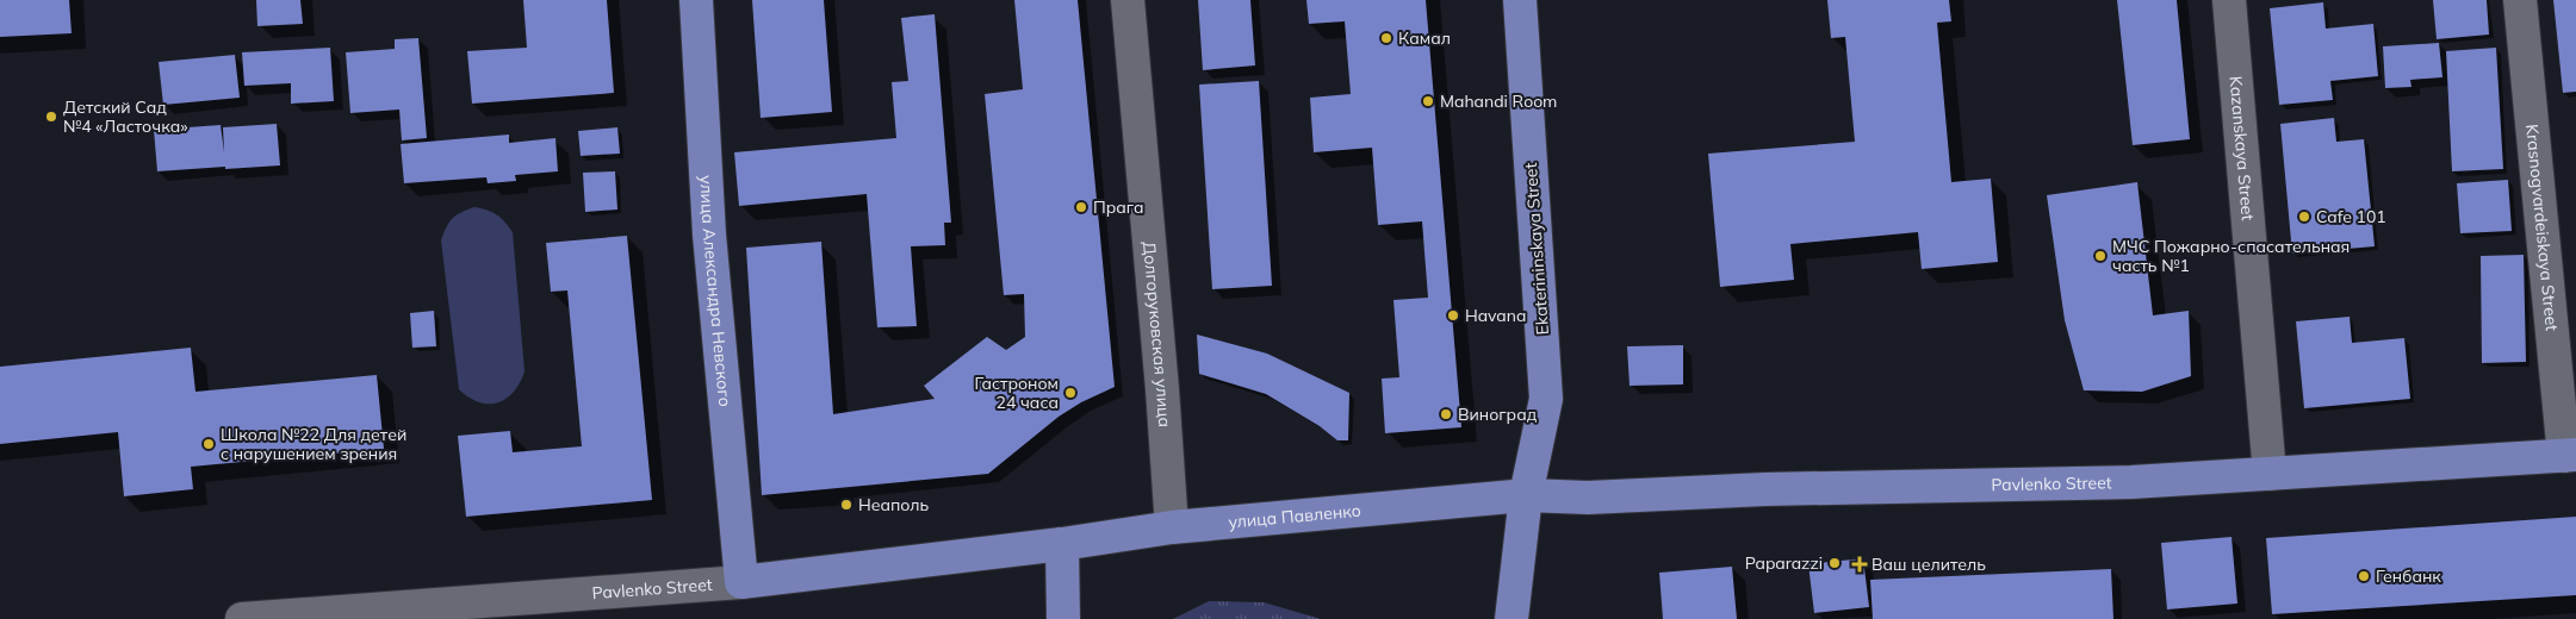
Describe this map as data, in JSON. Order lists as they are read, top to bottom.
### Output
{
  "streets": {
    "main road": [
      "Ekaterininskaya Street",
      "улица Александра Невского",
      "Pavlenko Street",
      "улица Павленко"
    ],
    "street": ["Kazanskaya Street", "Krasnogvardeiskaya Street", "Долгоруковская улица"]
  },
  "crossings": [
    ["Kazanskaya Street", "Pavlenko Street"],
    ["Krasnogvardeiskaya Street", "Pavlenko Street"],
    ["Ekaterininskaya Street", "Pavlenko Street"],
    ["Ekaterininskaya Street", "улица Павленко"],
    ["улица Александра Невского", "Pavlenko Street"],
    ["Долгоруковская улица", "улица Павленко"],
    ["Pavlenko Street", "улица Павленко"]
  ],
  "places": {
    "other": [
      "Камал",
      "Mahandi Room",
      "Детский Сад №4 «Ласточка»",
      "Прага",
      "Cafe 101",
      "МЧС Пожарно-спасательная часть №1",
      "Havana",
      "Гастроном 24 часа",
      "Виноград",
      "Школа №22 Для детей с нарушением зрения",
      "Неаполь",
      "Paparazzi",
      "Генбанк"
    ],
    "health": ["Ваш целитель"]
  }
}
